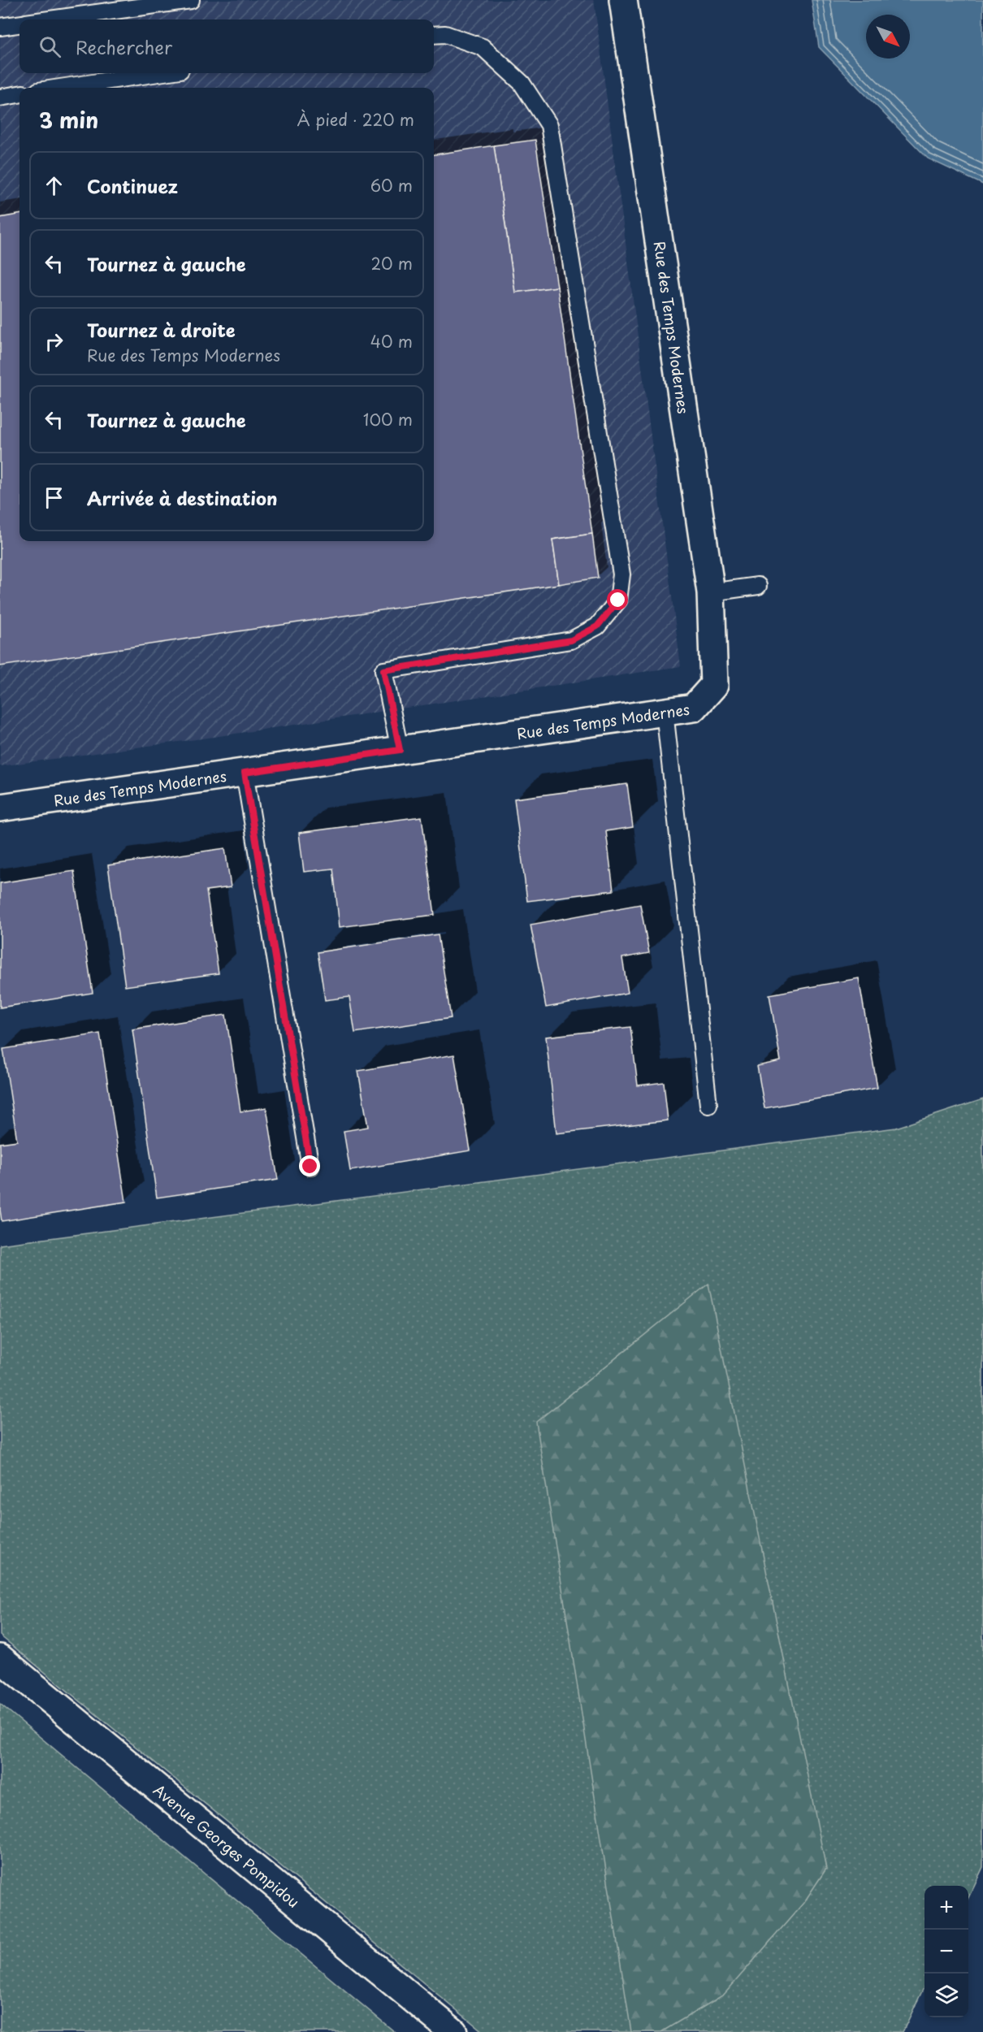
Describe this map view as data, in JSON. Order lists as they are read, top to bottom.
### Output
{
  "streets": {
    "street": ["Rue des Temps Modernes", "Avenue Georges Pompidou"]
  },
  "north": "bottom right",
  "page": {
    "search": "Rechercher",
    "heading": ["3 min", "À pied · 220 m"],
    "list": [
      ["Continuez", "60 m"],
      ["Tournez à gauche", "20 m"],
      ["Tournez à droite", "Rue des Temps Modernes", "40 m"],
      ["Tournez à gauche", "100 m"],
      "Arrivée à destination"
    ],
    "map_buttons": ["+", "−"]
  }
}
